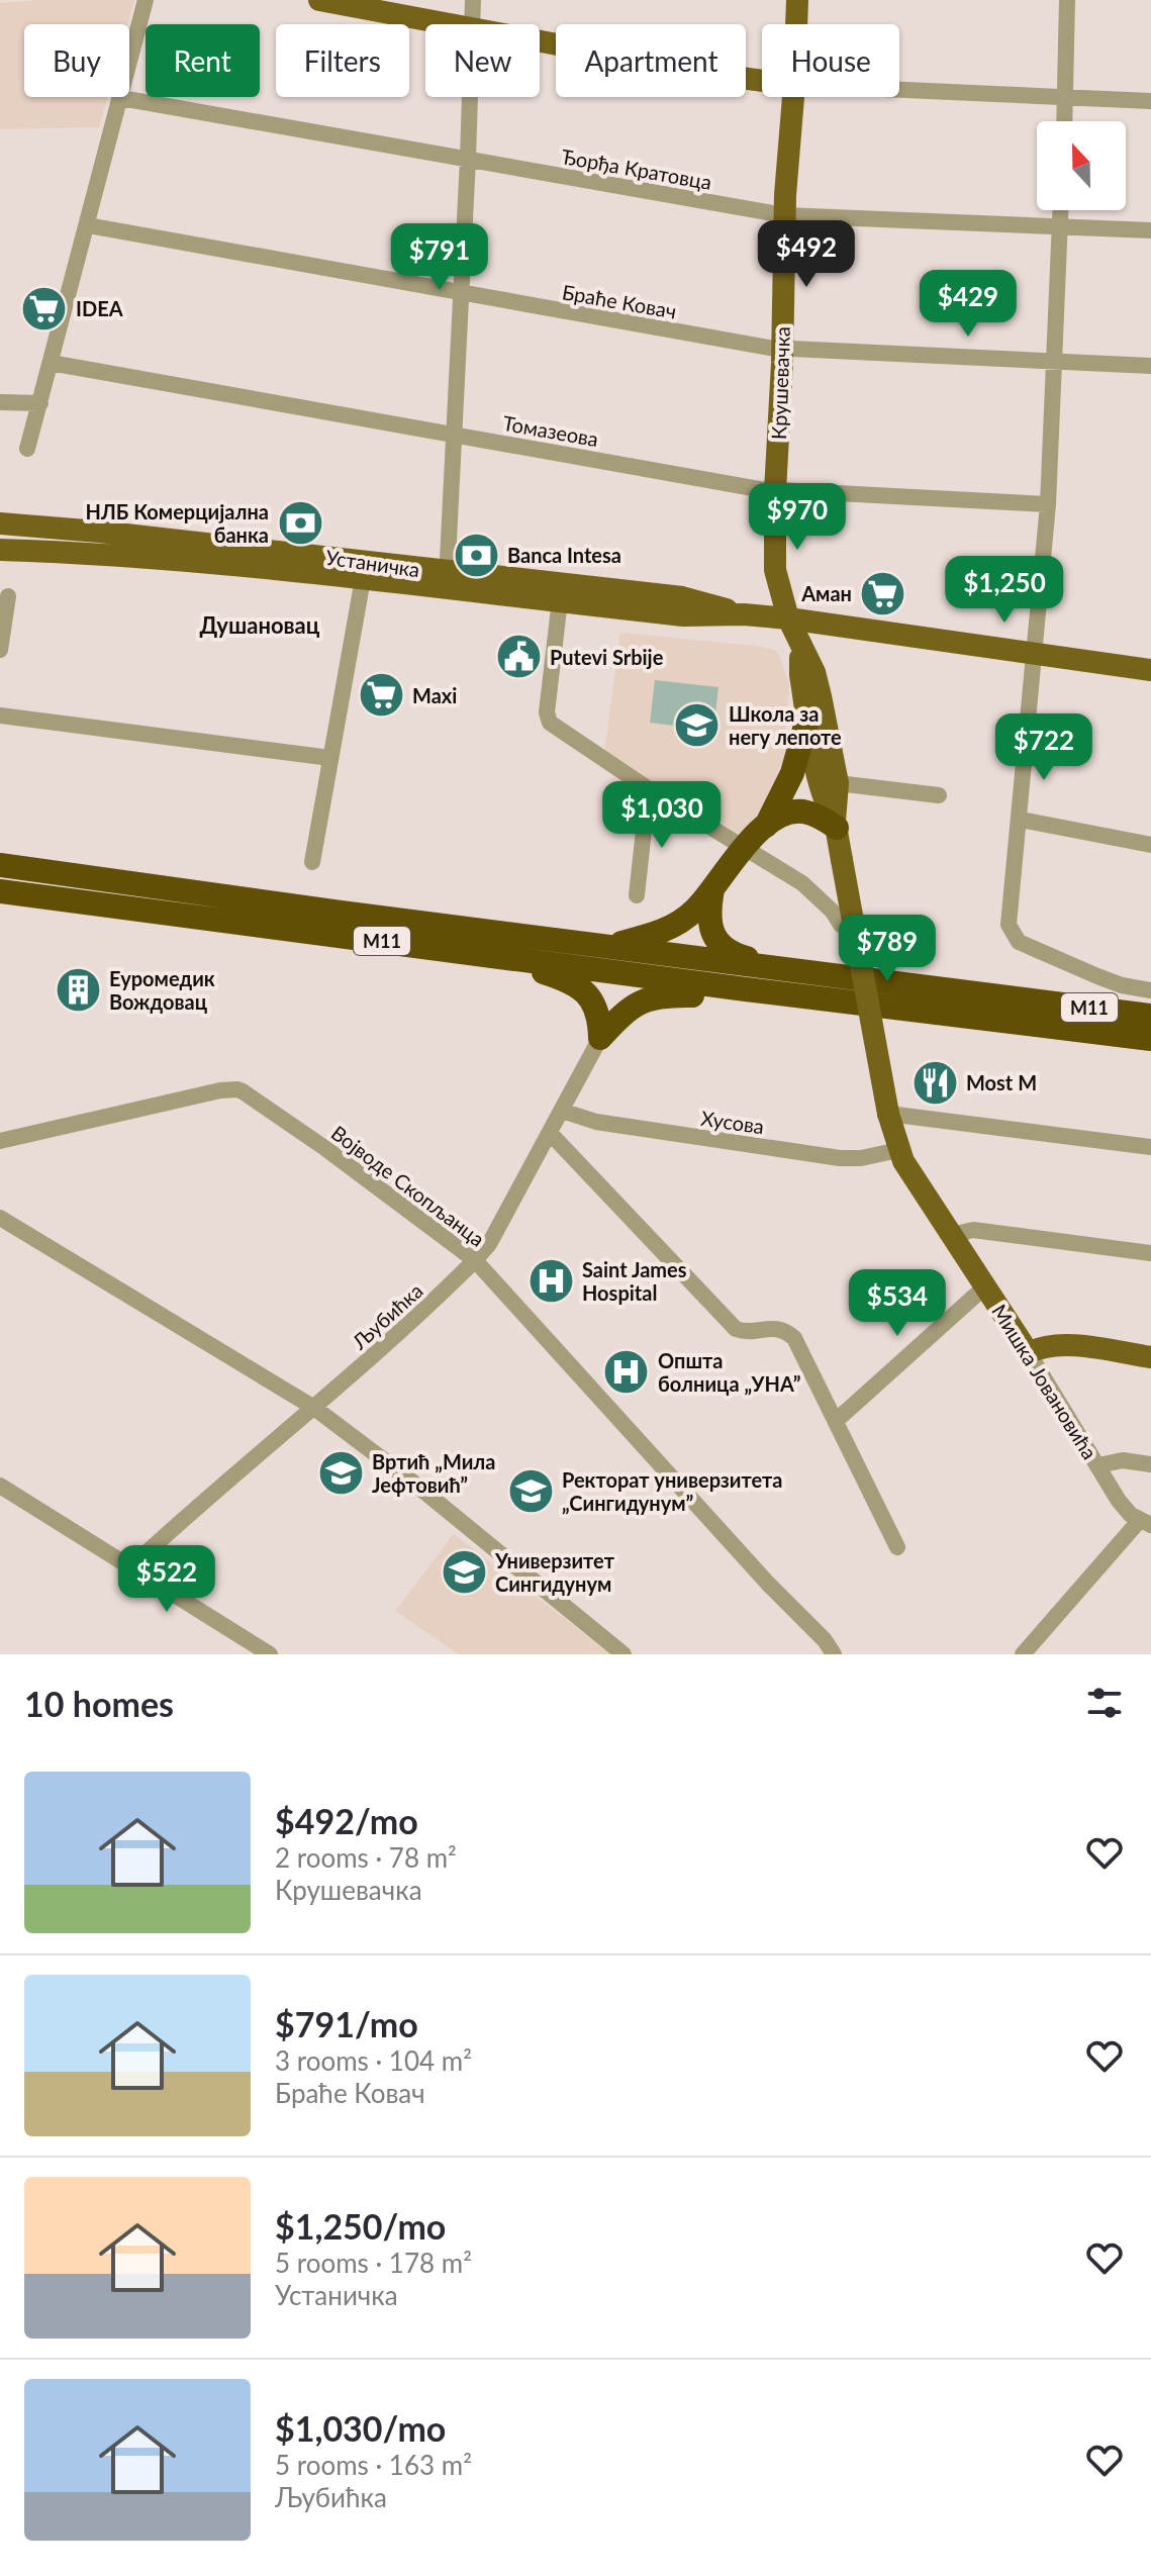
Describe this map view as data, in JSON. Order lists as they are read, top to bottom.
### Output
{
  "streets": {
    "highway": ["M11"],
    "main road": ["Крушевачка", "Устаничка", "Мишка Јовановића"],
    "street": [
      "Ђорђа Кратовца",
      "Браће Ковач",
      "Томазеова",
      "Хусова",
      "Војводе Скопљанца",
      "Љубићка"
    ]
  },
  "crossings": [
    ["Ђорђа Кратовца", "Крушевачка"],
    ["Браће Ковач", "Крушевачка"],
    ["Крушевачка", "Томазеова"],
    ["Крушевачка", "Устаничка"],
    ["Крушевачка", "Мишка Јовановића"],
    ["Хусова", "Љубићка"],
    ["Хусова", "Мишка Јовановића"],
    ["Војводе Скопљанца", "Љубићка"]
  ],
  "districts": ["Душановац"],
  "places": {
    "supermarket": ["IDEA", "Аман", "Maxi"],
    "bank": ["НЛБ Комерцијална банка", "Banca Intesa"],
    "public building": ["Putevi Srbije"],
    "school or university": [
      "Школа за негу лепоте",
      "Вртић „Мила Јефтовић”",
      "Ректорат универзитета „Сингидунум”",
      "Универзитет Сингидунум"
    ],
    "building": ["Еуромедик Вождовац"],
    "restaurant": ["Most M"],
    "hospital": ["Saint James Hospital", "Општа болница „УНА”"]
  },
  "north": "top",
  "page": {
    "chip": [
      "Buy",
      "Rent",
      "Filters",
      "New",
      "Apartment",
      "House"
    ],
    "price": [
      "$492",
      "$791",
      "$429",
      "$970",
      "$1,250",
      "$722",
      "$1,030",
      "$789",
      "$534",
      "$522"
    ],
    "heading": "10 homes",
    "list": [
      {
        "name": "$492/mo",
        "note": "2 rooms · 78 m² · Крушевачка"
      },
      {
        "name": "$791/mo",
        "note": "3 rooms · 104 m² · Браће Ковач"
      },
      {
        "name": "$1,250/mo",
        "note": "5 rooms · 178 m² · Устаничка"
      },
      {
        "name": "$1,030/mo",
        "note": "5 rooms · 163 m² · Љубићка"
      }
    ]
  }
}
